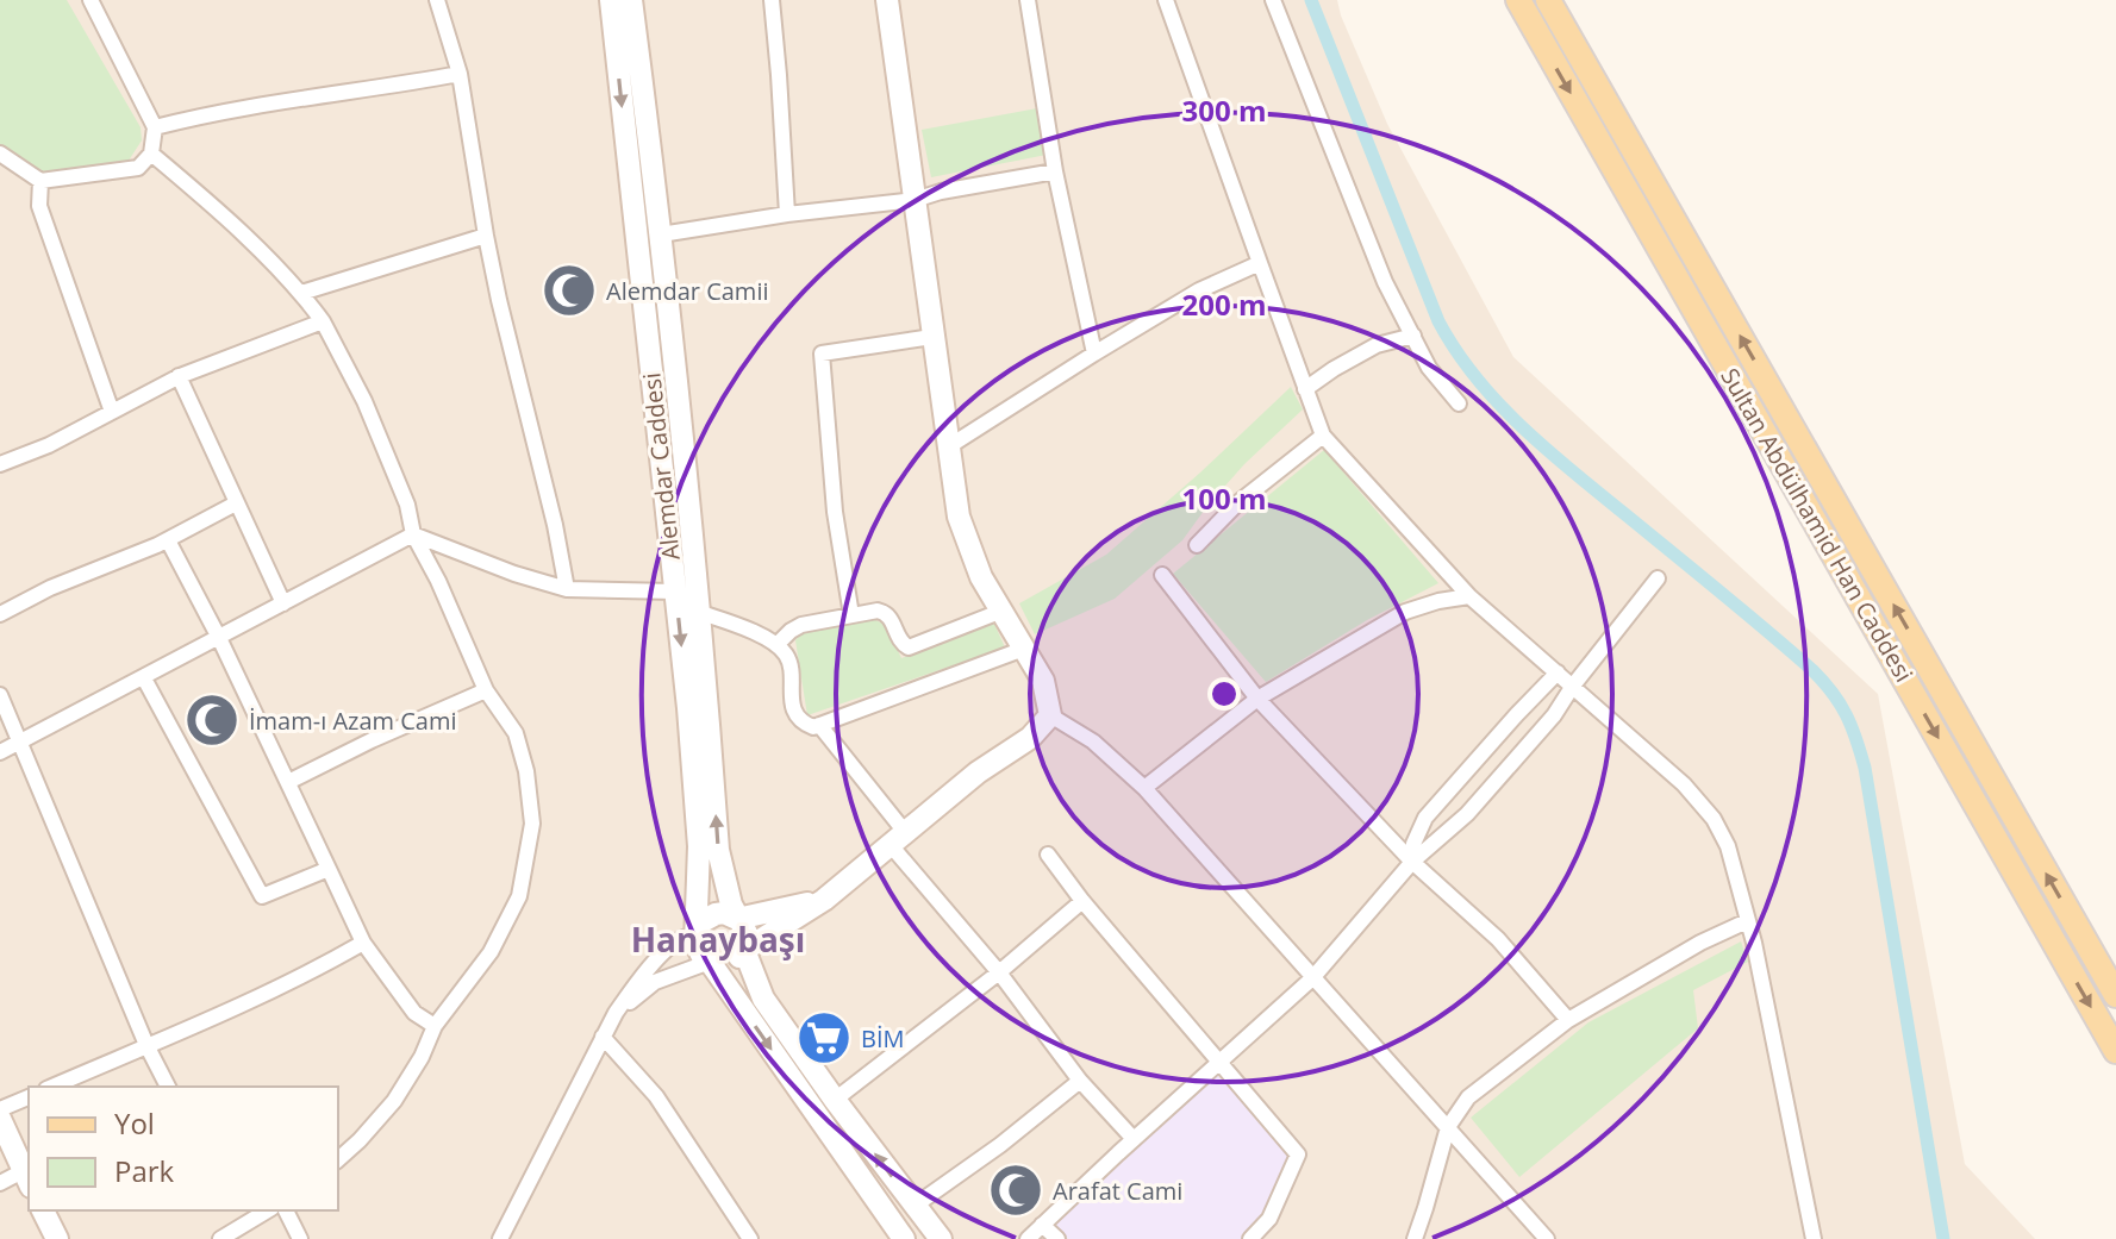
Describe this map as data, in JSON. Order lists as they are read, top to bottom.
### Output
{
  "streets": {
    "main road": ["Alemdar Caddesi", "Sultan Abdülhamid Han Caddesi"]
  },
  "districts": ["Hanaybaşı"],
  "places": {
    "mosque": ["Alemdar Camii", "İmam-ı Azam Cami", "Arafat Cami"],
    "supermarket": ["BİM"]
  },
  "legend": ["Yol", "Park"],
  "rings": ["300 m", "200 m", "100 m"]
}
